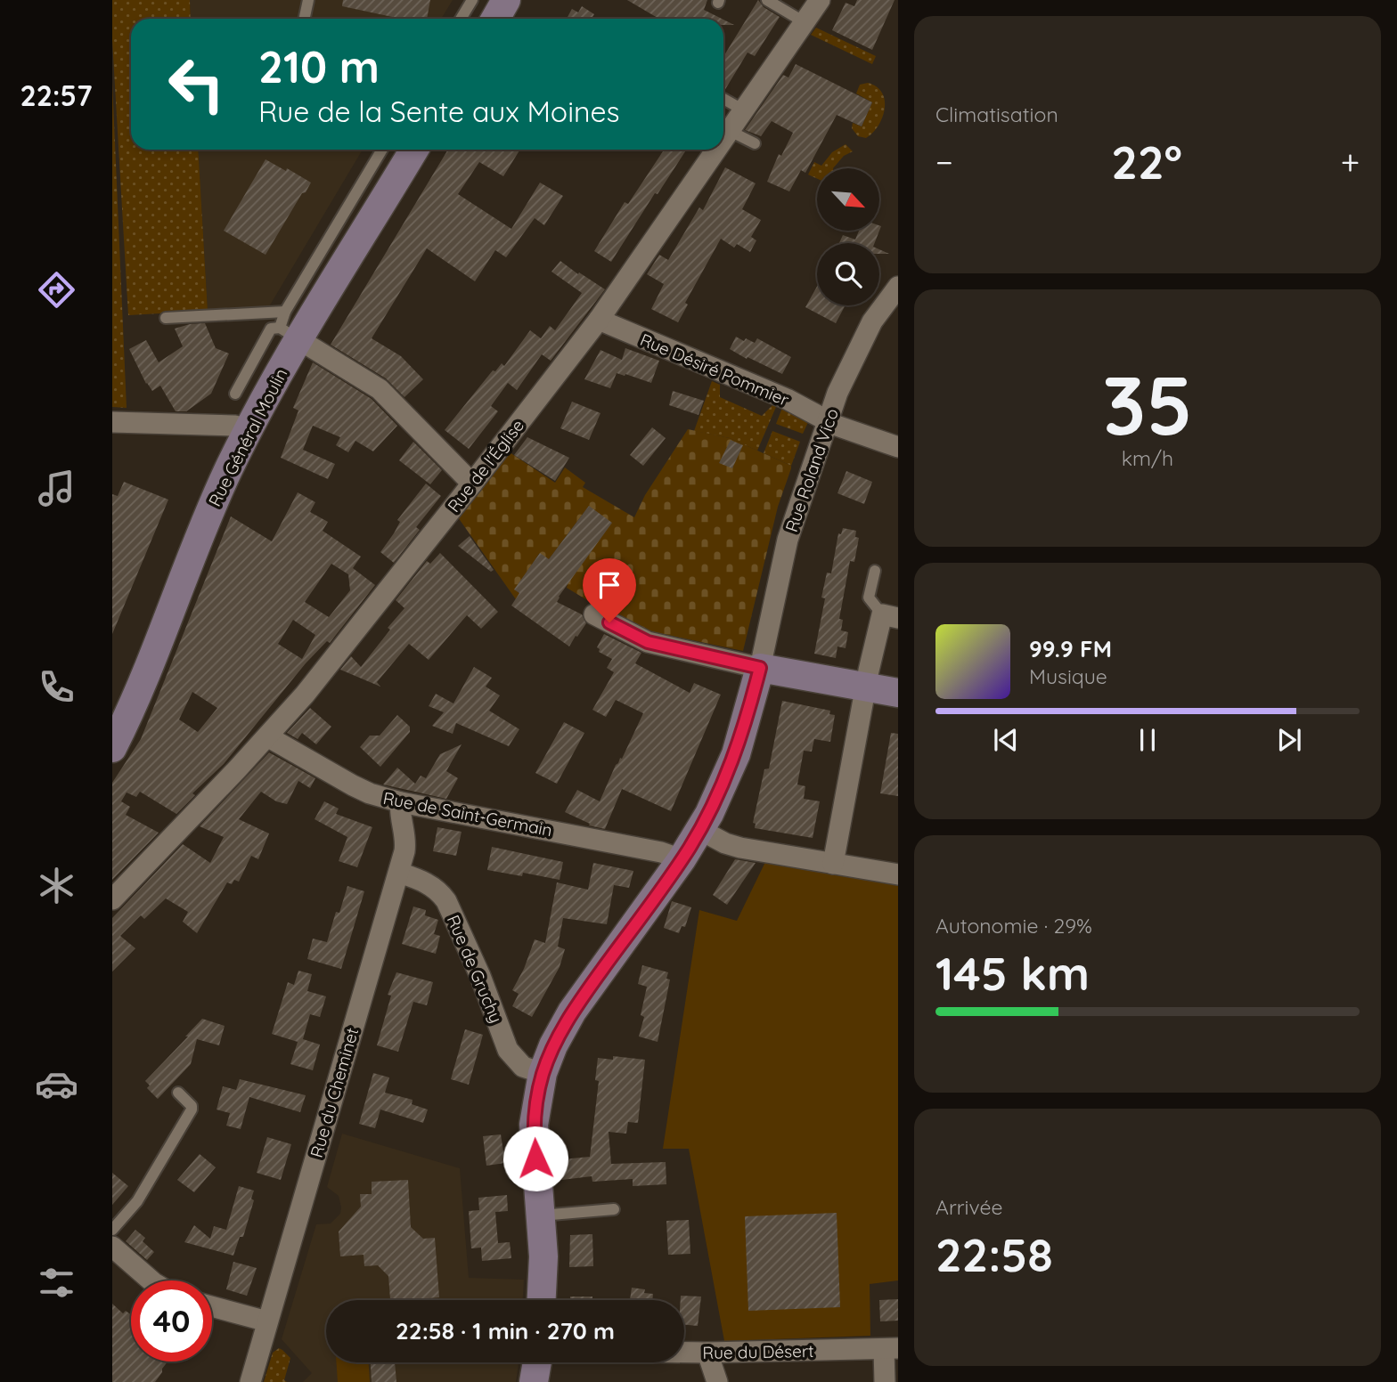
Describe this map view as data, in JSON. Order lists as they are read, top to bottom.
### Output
{
  "streets": {
    "street": [
      "Rue Désiré Pommier",
      "Rue Général Moulin",
      "Rue de l'Église",
      "Rue Roland Vico",
      "Rue de Saint-Germain",
      "Rue de Gruchy",
      "Rue du Cheminet",
      "Rue du Désert"
    ]
  },
  "crossings": [
    ["Rue Désiré Pommier", "Rue de l'Église"],
    ["Rue Désiré Pommier", "Rue Roland Vico"],
    ["Rue de l'Église", "Rue de Saint-Germain"],
    ["Rue de Saint-Germain", "Rue du Cheminet"],
    ["Rue de Gruchy", "Rue du Cheminet"]
  ],
  "north": "bottom right",
  "page": {
    "tabs": "22:57",
    "tile": [
      "Climatisation",
      ["35", "km/h"],
      ["Autonomie · 29%", "145 km"],
      ["Arrivée", "22:58"]
    ],
    "turn": ["210 m", "Rue de la Sente aux Moines"],
    "heat": ["−", "22°", "+"],
    "song": ["99.9 FM", "Musique"],
    "limit": "40",
    "trip": "22:58 · 1 min · 270 m"
  }
}
